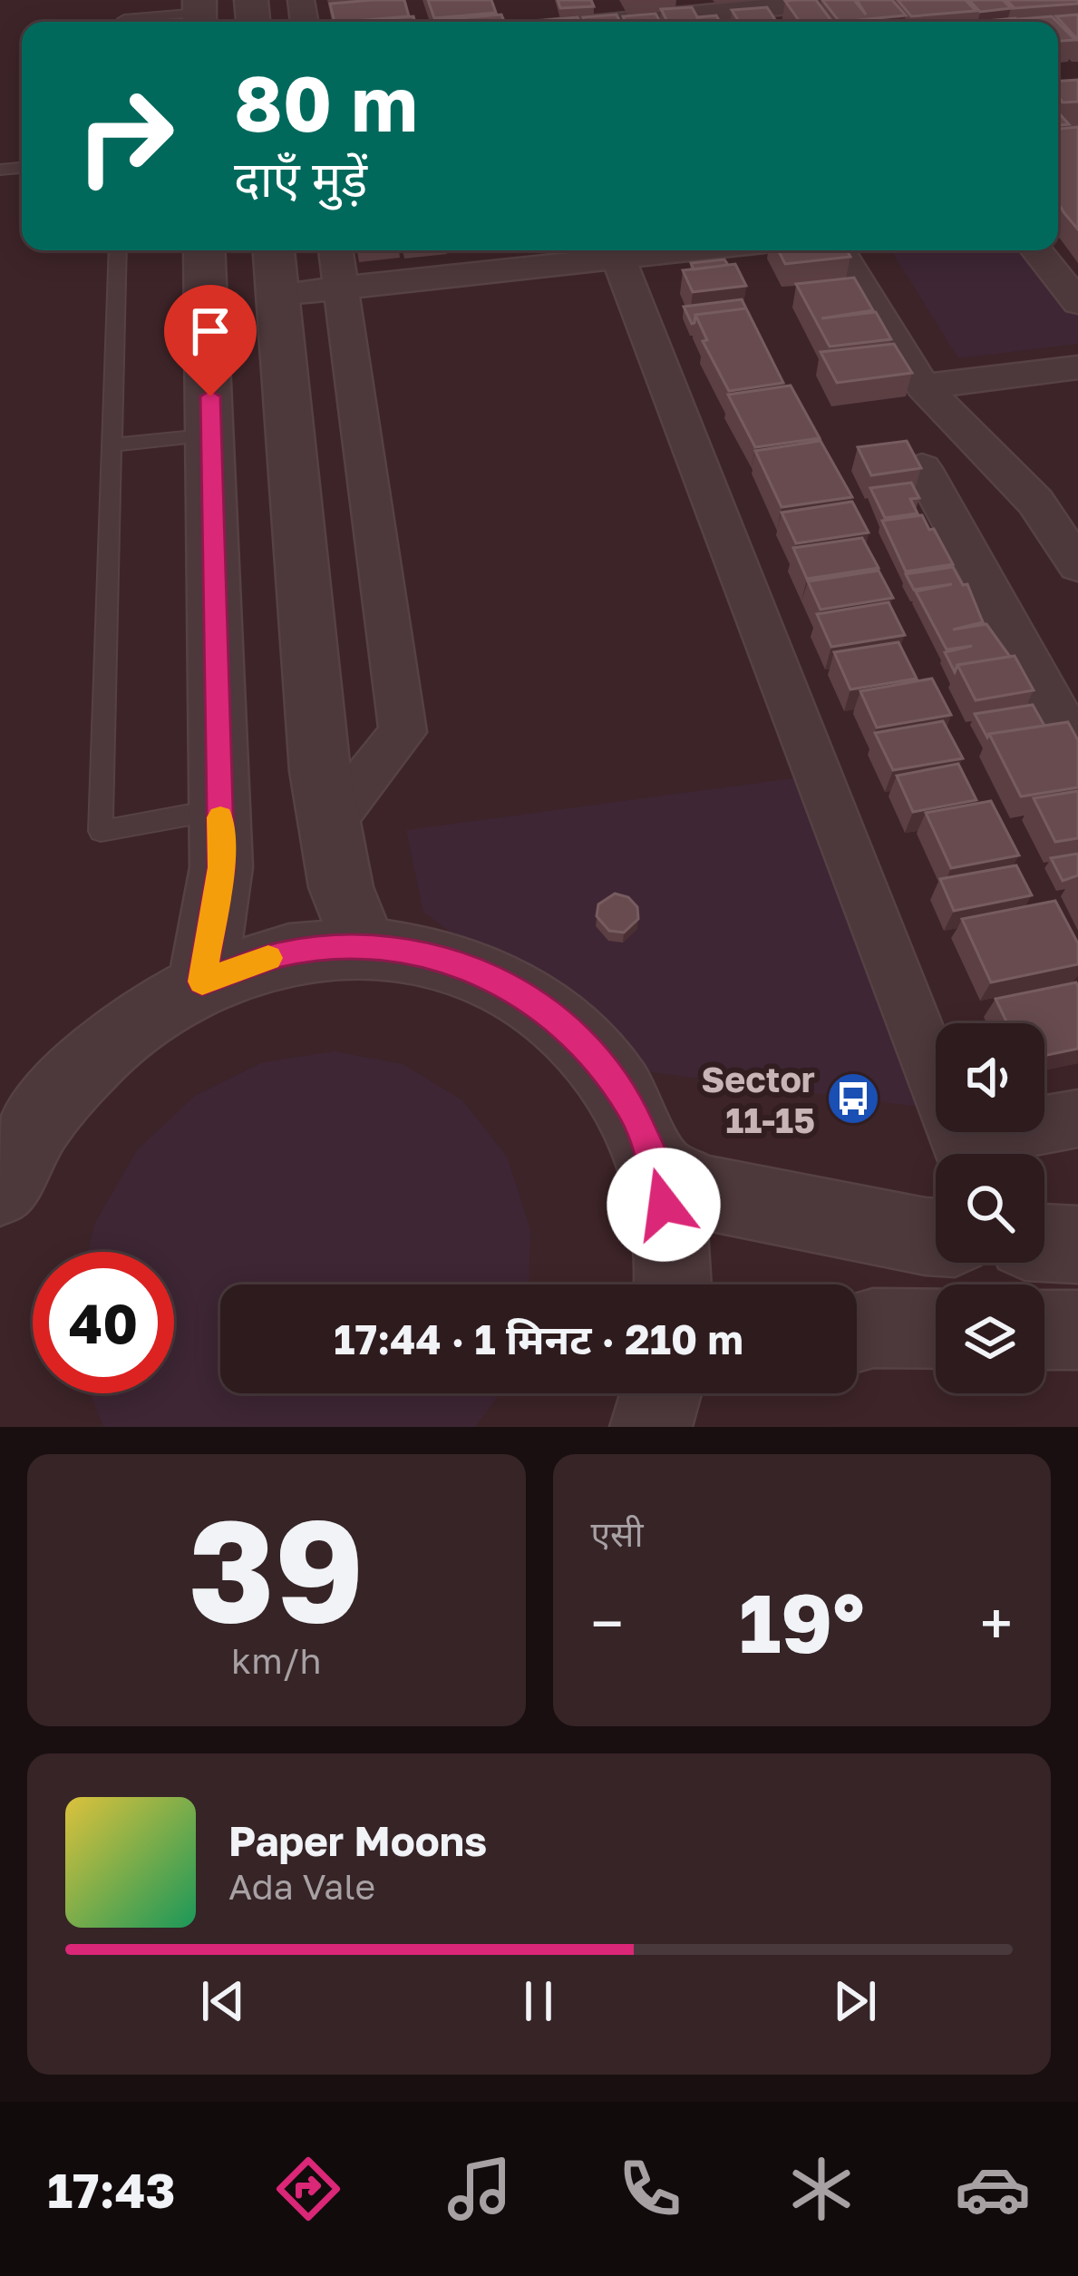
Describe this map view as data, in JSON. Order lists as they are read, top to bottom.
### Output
{
  "places": {
    "bus stop": ["Sector 11-15"]
  },
  "page": {
    "turn": ["80 m", "दाएँ मुड़ें"],
    "limit": "40",
    "trip": "17:44 · 1 मिनट · 210 m",
    "tile": [
      ["39", "km/h"],
      "एसी"
    ],
    "heat": ["−", "19°", "+"],
    "song": ["Paper Moons", "Ada Vale"],
    "tabs": "17:43"
  }
}
